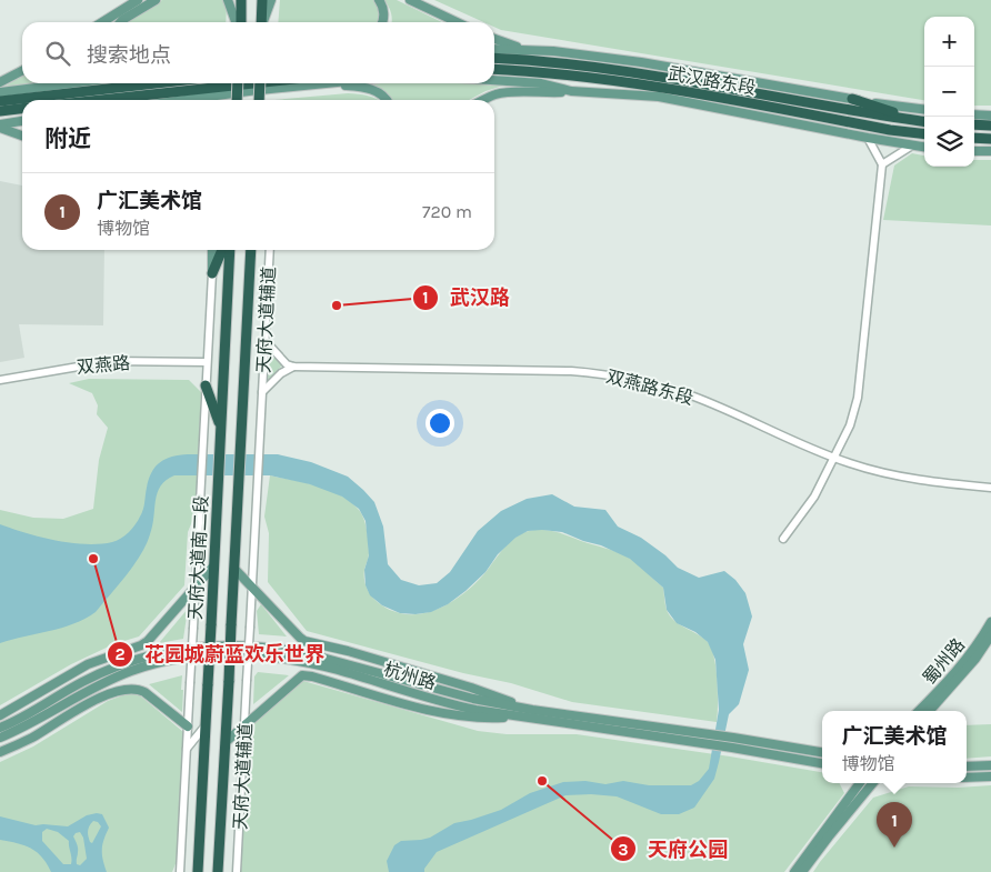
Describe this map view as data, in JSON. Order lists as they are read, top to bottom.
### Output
{
  "streets": {
    "highway": ["武汉路东段", "天府大道南二段"],
    "main road": ["蜀州路", "杭州路"],
    "street": ["天府大道辅道", "双燕路", "双燕路东段"]
  },
  "places": ["武汉路", "花园城蔚蓝欢乐世界", "天府公园"],
  "page": {
    "map_buttons": ["+", "−"],
    "search": "搜索地点",
    "heading": "附近",
    "list": [
      {
        "mark": "1",
        "name": "广汇美术馆",
        "note": "博物馆",
        "value": "720 m"
      }
    ],
    "popup": ["广汇美术馆", "博物馆"],
    "pins": "1"
  }
}
